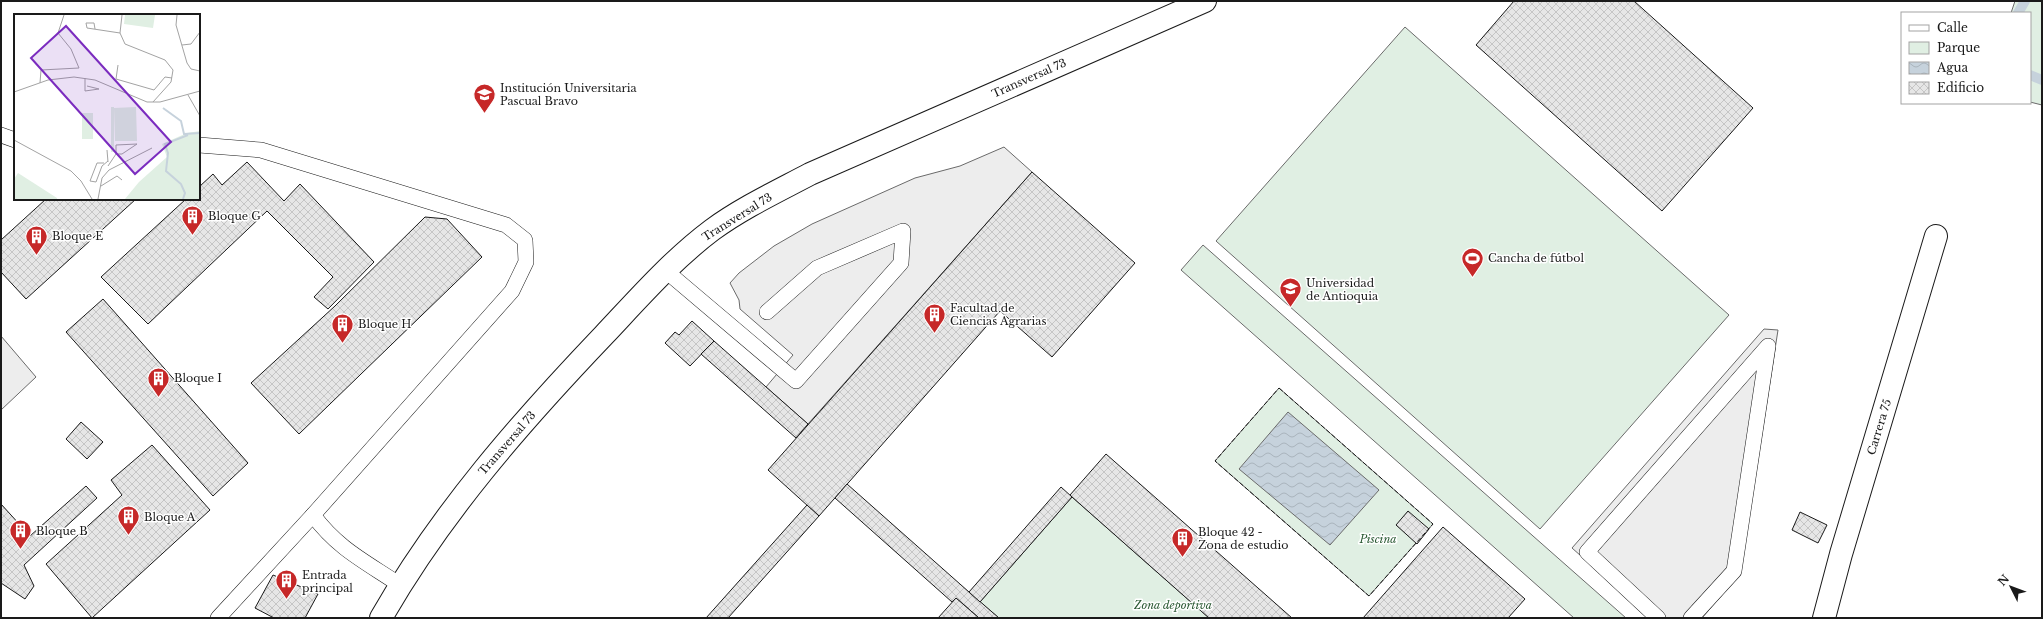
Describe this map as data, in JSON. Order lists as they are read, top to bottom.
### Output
{
  "streets": {
    "main road": ["Transversal 73", "Carrera 75"]
  },
  "parks": ["Piscina", "Zona deportiva"],
  "places": {
    "school or university": ["Institución Universitaria Pascual Bravo", "Universidad de Antioquia"],
    "building": [
      "Bloque G",
      "Bloque E",
      "Facultad de Ciencias Agrarias",
      "Bloque H",
      "Bloque I",
      "Bloque A",
      "Bloque B",
      "Bloque 42 - Zona de estudio",
      "Entrada principal"
    ],
    "sports": ["Cancha de fútbol"]
  },
  "legend": [
    "Calle",
    "Parque",
    "Agua",
    "Edificio"
  ],
  "north": "top left"
}
